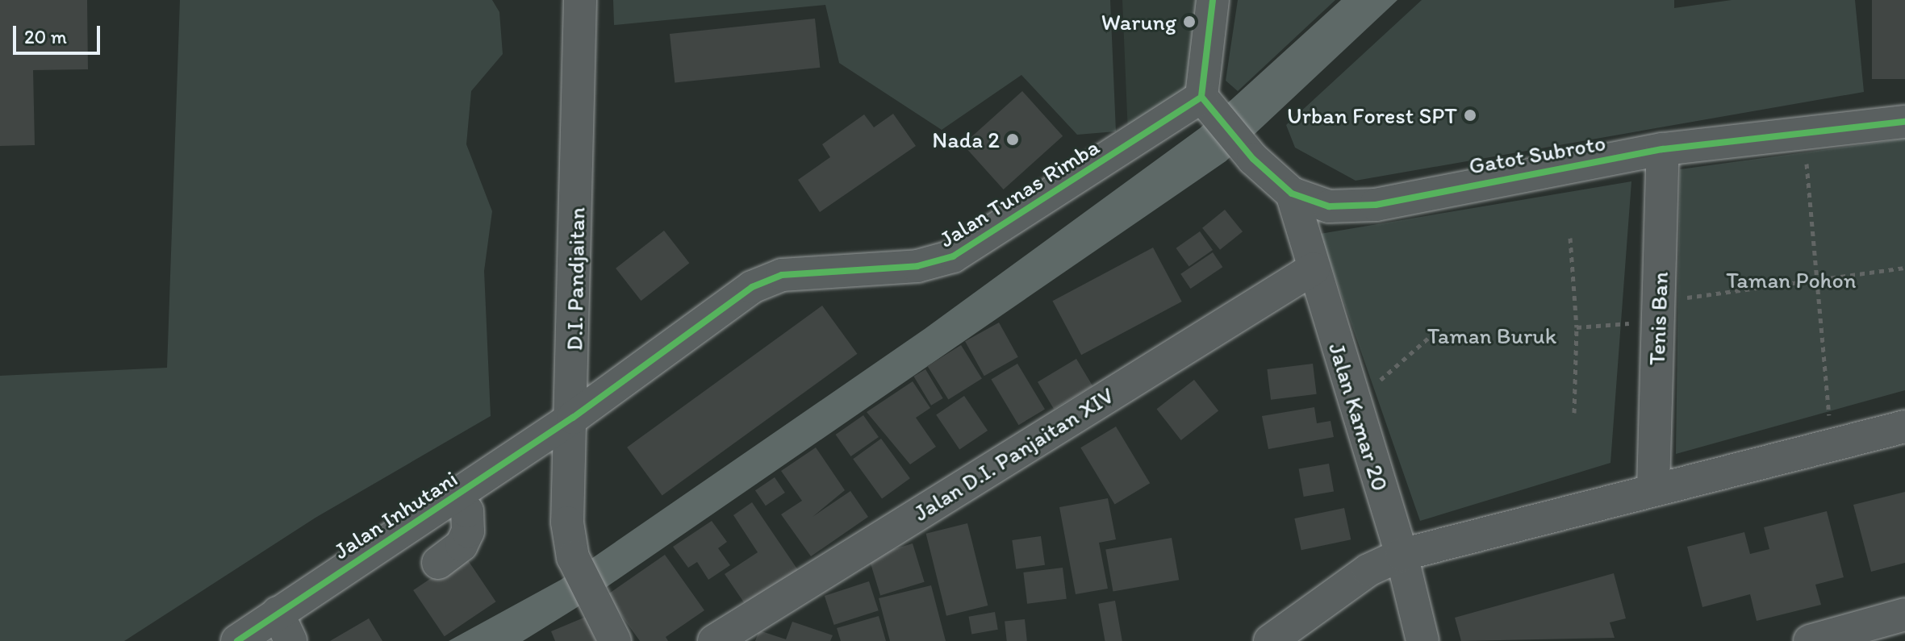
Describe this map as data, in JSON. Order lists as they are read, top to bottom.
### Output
{
  "streets": {
    "street": [
      "Gatot Subroto",
      "Jalan Tunas Rimba",
      "D.I. Pandjaitan",
      "Tenis Ban",
      "Jalan Kamar 20",
      "Jalan D.I. Panjaitan XIV",
      "Jalan Inhutani"
    ]
  },
  "crossings": [
    ["Gatot Subroto", "Jalan Tunas Rimba"],
    ["Gatot Subroto", "Tenis Ban"],
    ["Gatot Subroto", "Jalan Kamar 20"],
    ["Jalan Tunas Rimba", "D.I. Pandjaitan"],
    ["Jalan Tunas Rimba", "Jalan Inhutani"],
    ["D.I. Pandjaitan", "Jalan Inhutani"],
    ["Jalan Kamar 20", "Jalan D.I. Panjaitan XIV"]
  ],
  "parks": ["Taman Pohon", "Taman Buruk"],
  "places": ["Warung", "Urban Forest SPT", "Nada 2"],
  "scale_bar": "20 m"
}
